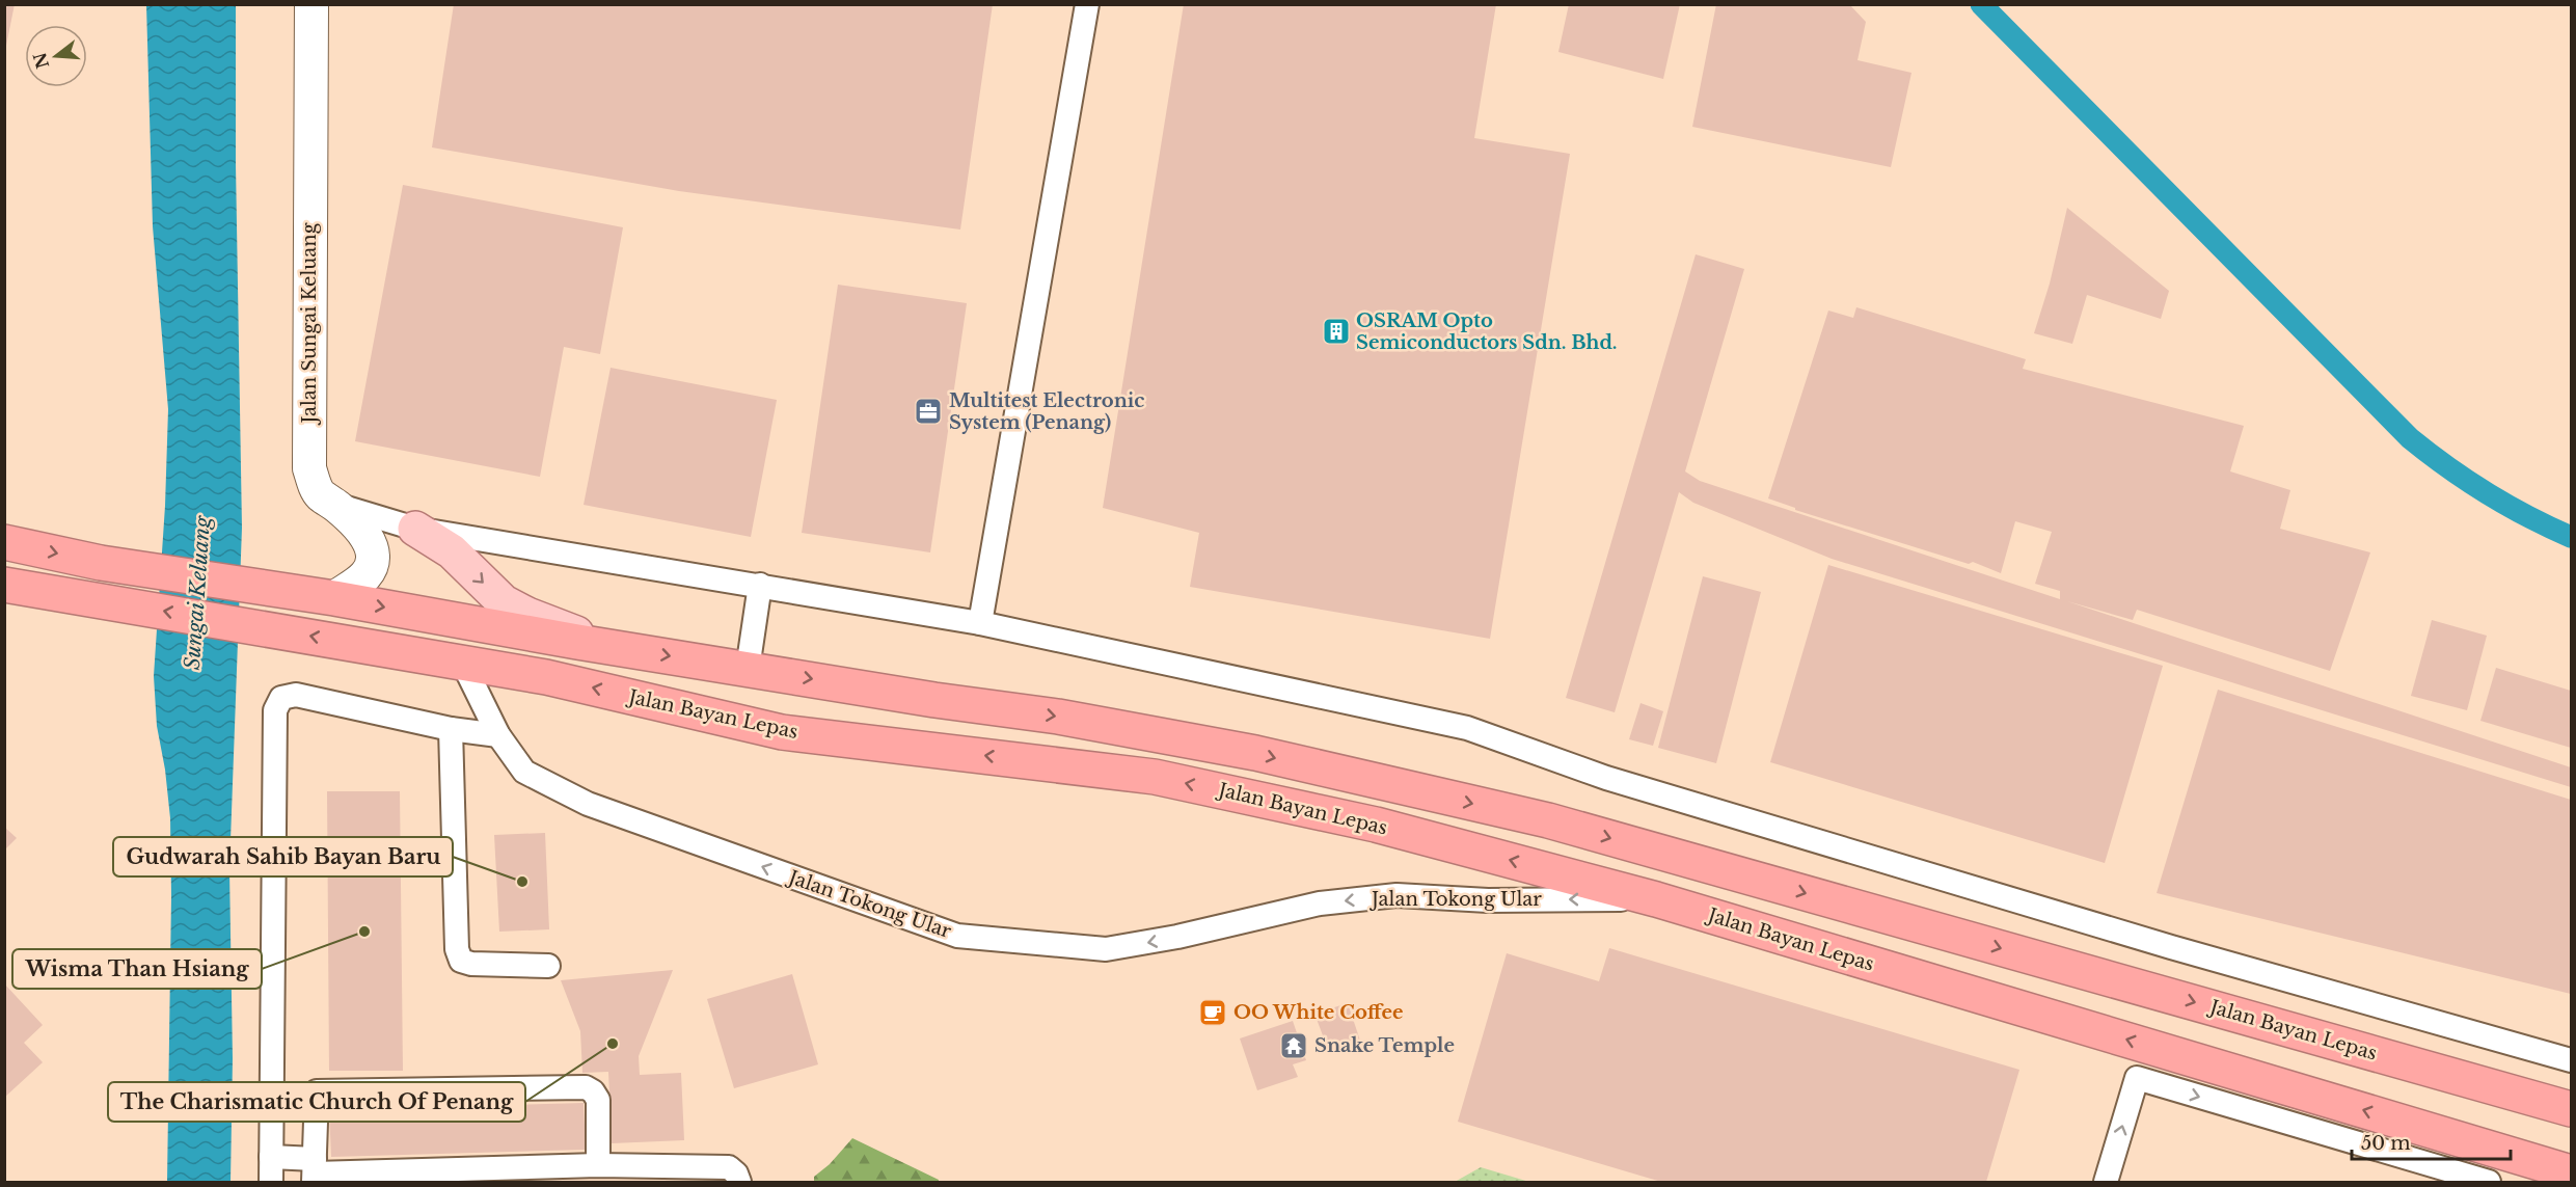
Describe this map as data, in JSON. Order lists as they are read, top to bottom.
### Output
{
  "streets": {
    "highway": ["Jalan Bayan Lepas"],
    "street": ["Jalan Sungai Keluang", "Jalan Tokong Ular"]
  },
  "crossings": [
    ["Jalan Sungai Keluang", "Jalan Bayan Lepas"],
    ["Jalan Bayan Lepas", "Jalan Tokong Ular"]
  ],
  "one_way": ["Jalan Tokong Ular"],
  "water": ["Sungai Keluang"],
  "places": {
    "building": ["OSRAM Opto Semiconductors Sdn. Bhd."],
    "office": ["Multitest Electronic System (Penang)"],
    "other": ["Gudwarah Sahib Bayan Baru", "Wisma Than Hsiang", "The Charismatic Church Of Penang"],
    "cafe": ["OO White Coffee"],
    "temple": ["Snake Temple"]
  },
  "scale_bar": "50 m",
  "north": "left"
}
